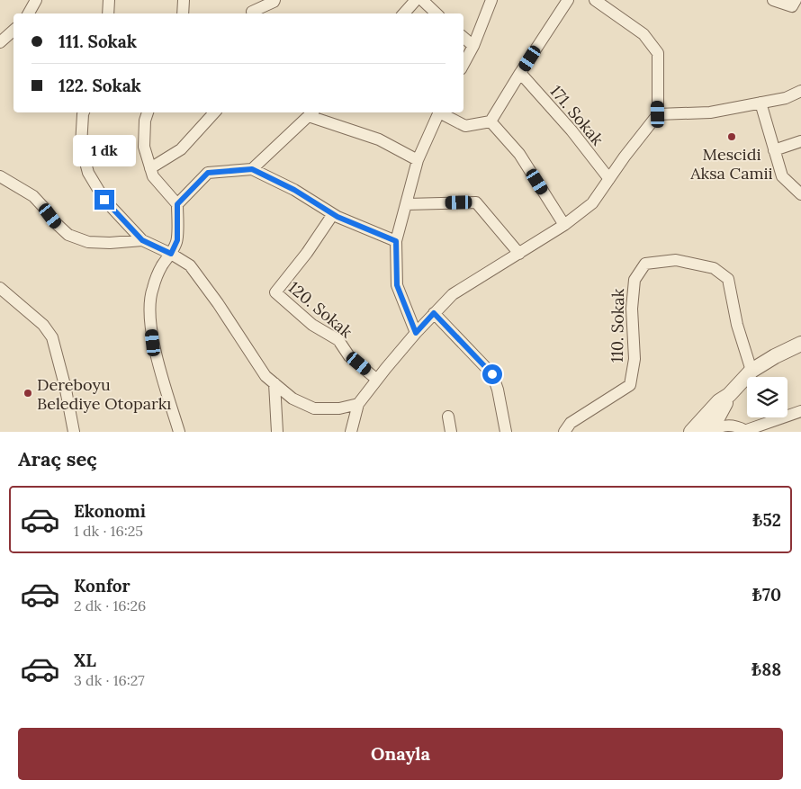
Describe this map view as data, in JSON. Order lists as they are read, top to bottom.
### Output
{
  "streets": {
    "street": ["171. Sokak", "120. Sokak", "110. Sokak"]
  },
  "places": ["Mescidi Aksa Camii", "Dereboyu Belediye Otoparkı"],
  "page": {
    "banner": ["111. Sokak", "122. Sokak"],
    "bubble": "1 dk",
    "heading": "Araç seç",
    "list": [
      {
        "name": "Ekonomi",
        "note": "1 dk · 16:25",
        "value": "₺52"
      },
      {
        "name": "Konfor",
        "note": "2 dk · 16:26",
        "value": "₺70"
      },
      {
        "name": "XL",
        "note": "3 dk · 16:27",
        "value": "₺88"
      }
    ],
    "buttons": "Onayla"
  }
}
